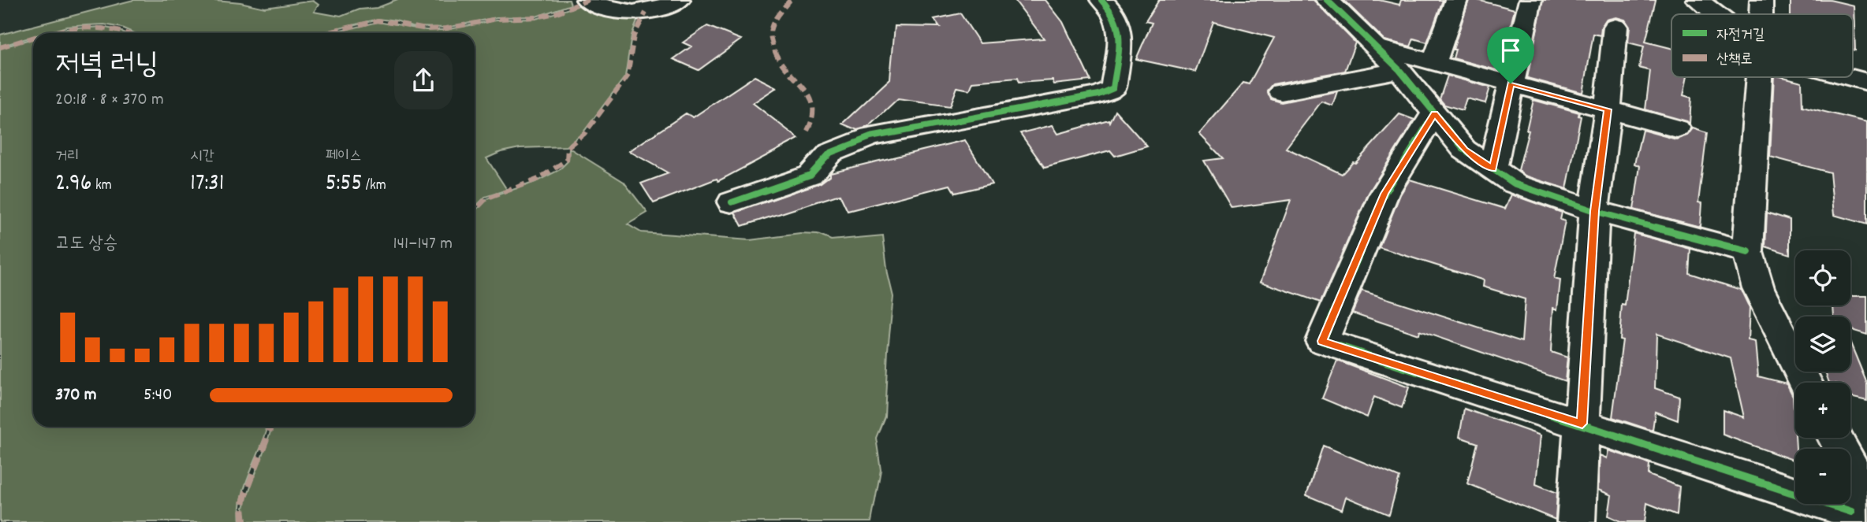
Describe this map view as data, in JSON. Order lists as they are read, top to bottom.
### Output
{
  "legend": ["자전거길", "산책로"],
  "page": {
    "heading": ["저녁 러닝", "20:18 · 8 × 370 m"],
    "stats": [
      ["거리", "2.96 km"],
      ["시간", "17:31"],
      ["페이스", "5:55 /km"]
    ],
    "chart": ["고도 상승", "141–147 m"],
    "map_buttons": ["+", "−"],
    "list": [
      {
        "name": "370 m",
        "note": "5:40"
      }
    ]
  }
}
